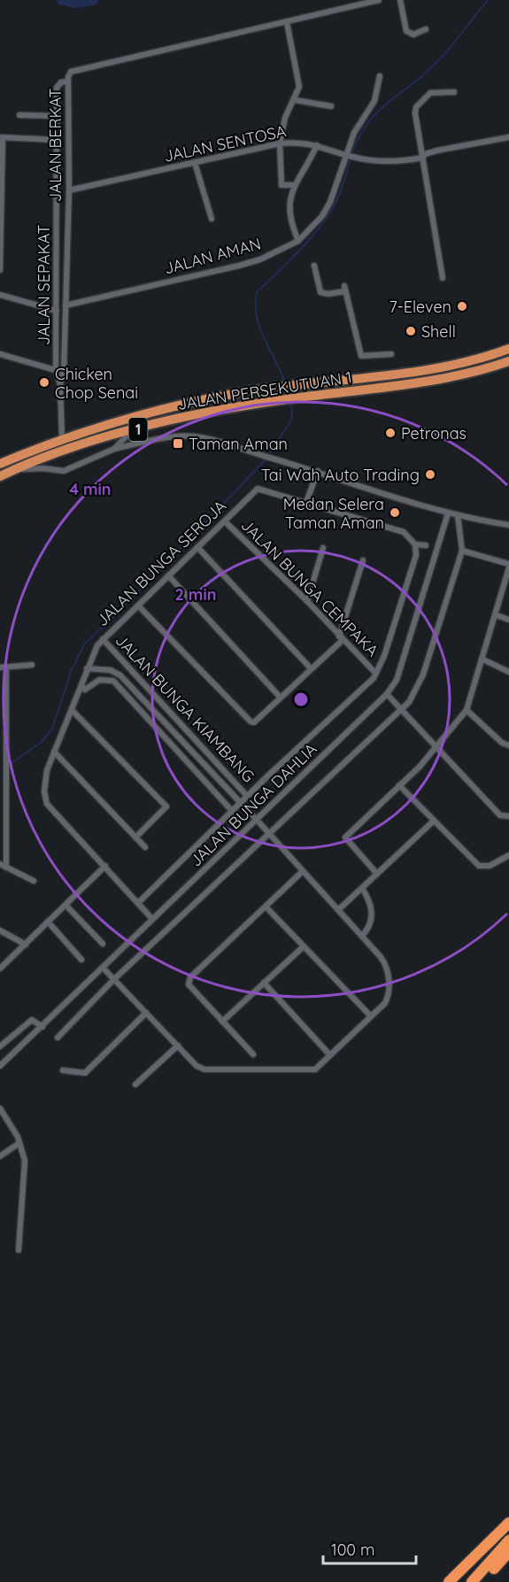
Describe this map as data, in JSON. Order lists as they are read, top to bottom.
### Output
{
  "streets": {
    "highway": ["JALAN PERSEKUTUAN 1", "1"],
    "street": [
      "JALAN SENTOSA",
      "JALAN BERKAT",
      "JALAN AMAN",
      "JALAN SEPAKAT",
      "JALAN BUNGA SEROJA",
      "JALAN BUNGA CEMPAKA",
      "JALAN BUNGA KIAMBANG",
      "JALAN BUNGA DAHLIA"
    ]
  },
  "crossings": [
    ["JALAN SENTOSA", "JALAN BERKAT"],
    ["JALAN SENTOSA", "JALAN AMAN"],
    ["JALAN BERKAT", "JALAN AMAN"],
    ["JALAN BERKAT", "JALAN SEPAKAT"],
    ["JALAN BERKAT", "JALAN PERSEKUTUAN 1"],
    ["JALAN BUNGA SEROJA", "JALAN BUNGA CEMPAKA"],
    ["JALAN BUNGA SEROJA", "JALAN BUNGA KIAMBANG"]
  ],
  "places": {
    "other": [
      "7-Eleven",
      "Shell",
      "Chicken Chop Senai",
      "Petronas",
      "Tai Wah Auto Trading",
      "Medan Selera Taman Aman"
    ],
    "transit": ["Taman Aman"]
  },
  "scale_bar": "100 m",
  "rings": ["4 min", "2 min"]
}
